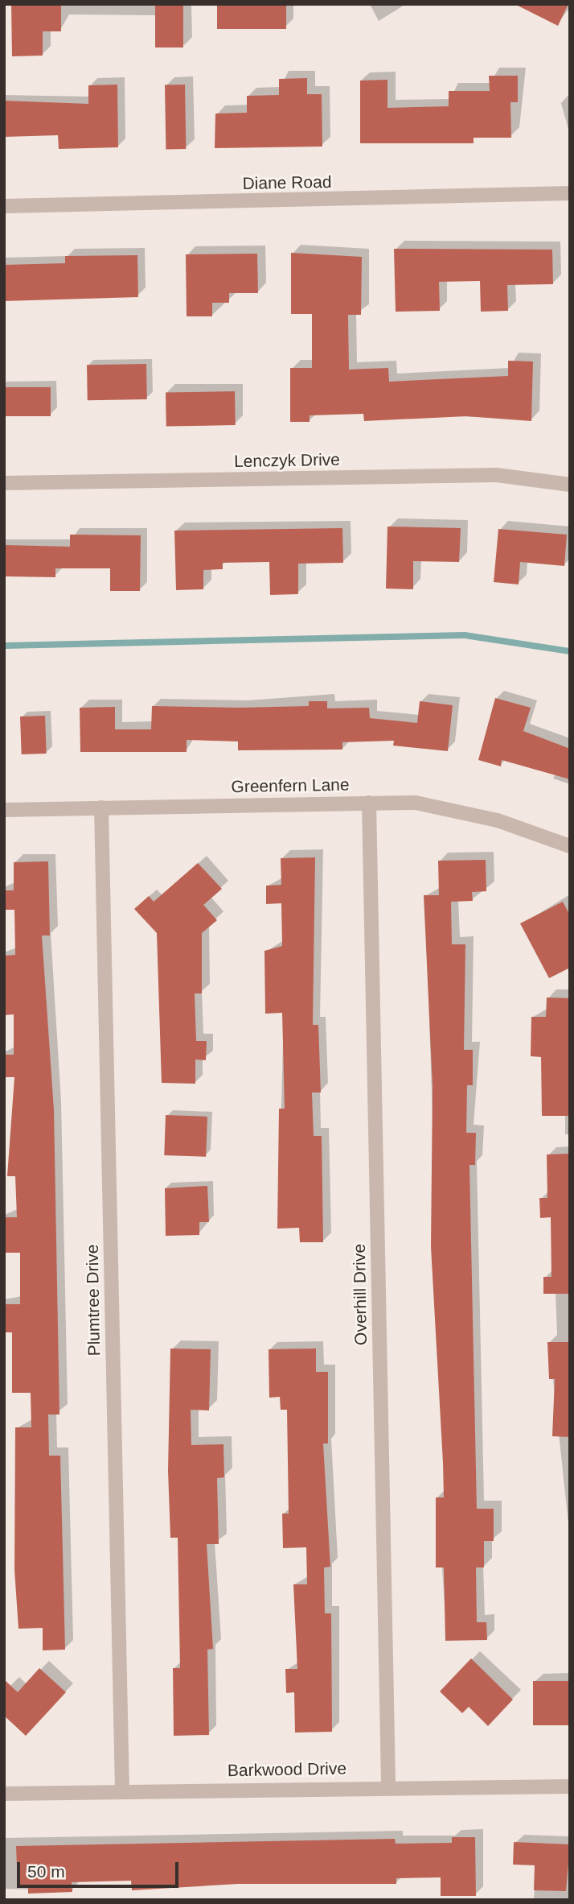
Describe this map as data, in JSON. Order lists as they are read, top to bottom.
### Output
{
  "streets": {
    "street": [
      "Diane Road",
      "Lenczyk Drive",
      "Greenfern Lane",
      "Overhill Drive",
      "Plumtree Drive",
      "Barkwood Drive"
    ]
  },
  "crossings": [
    ["Greenfern Lane", "Overhill Drive"],
    ["Greenfern Lane", "Plumtree Drive"],
    ["Overhill Drive", "Barkwood Drive"],
    ["Plumtree Drive", "Barkwood Drive"]
  ],
  "scale_bar": "50 m"
}
